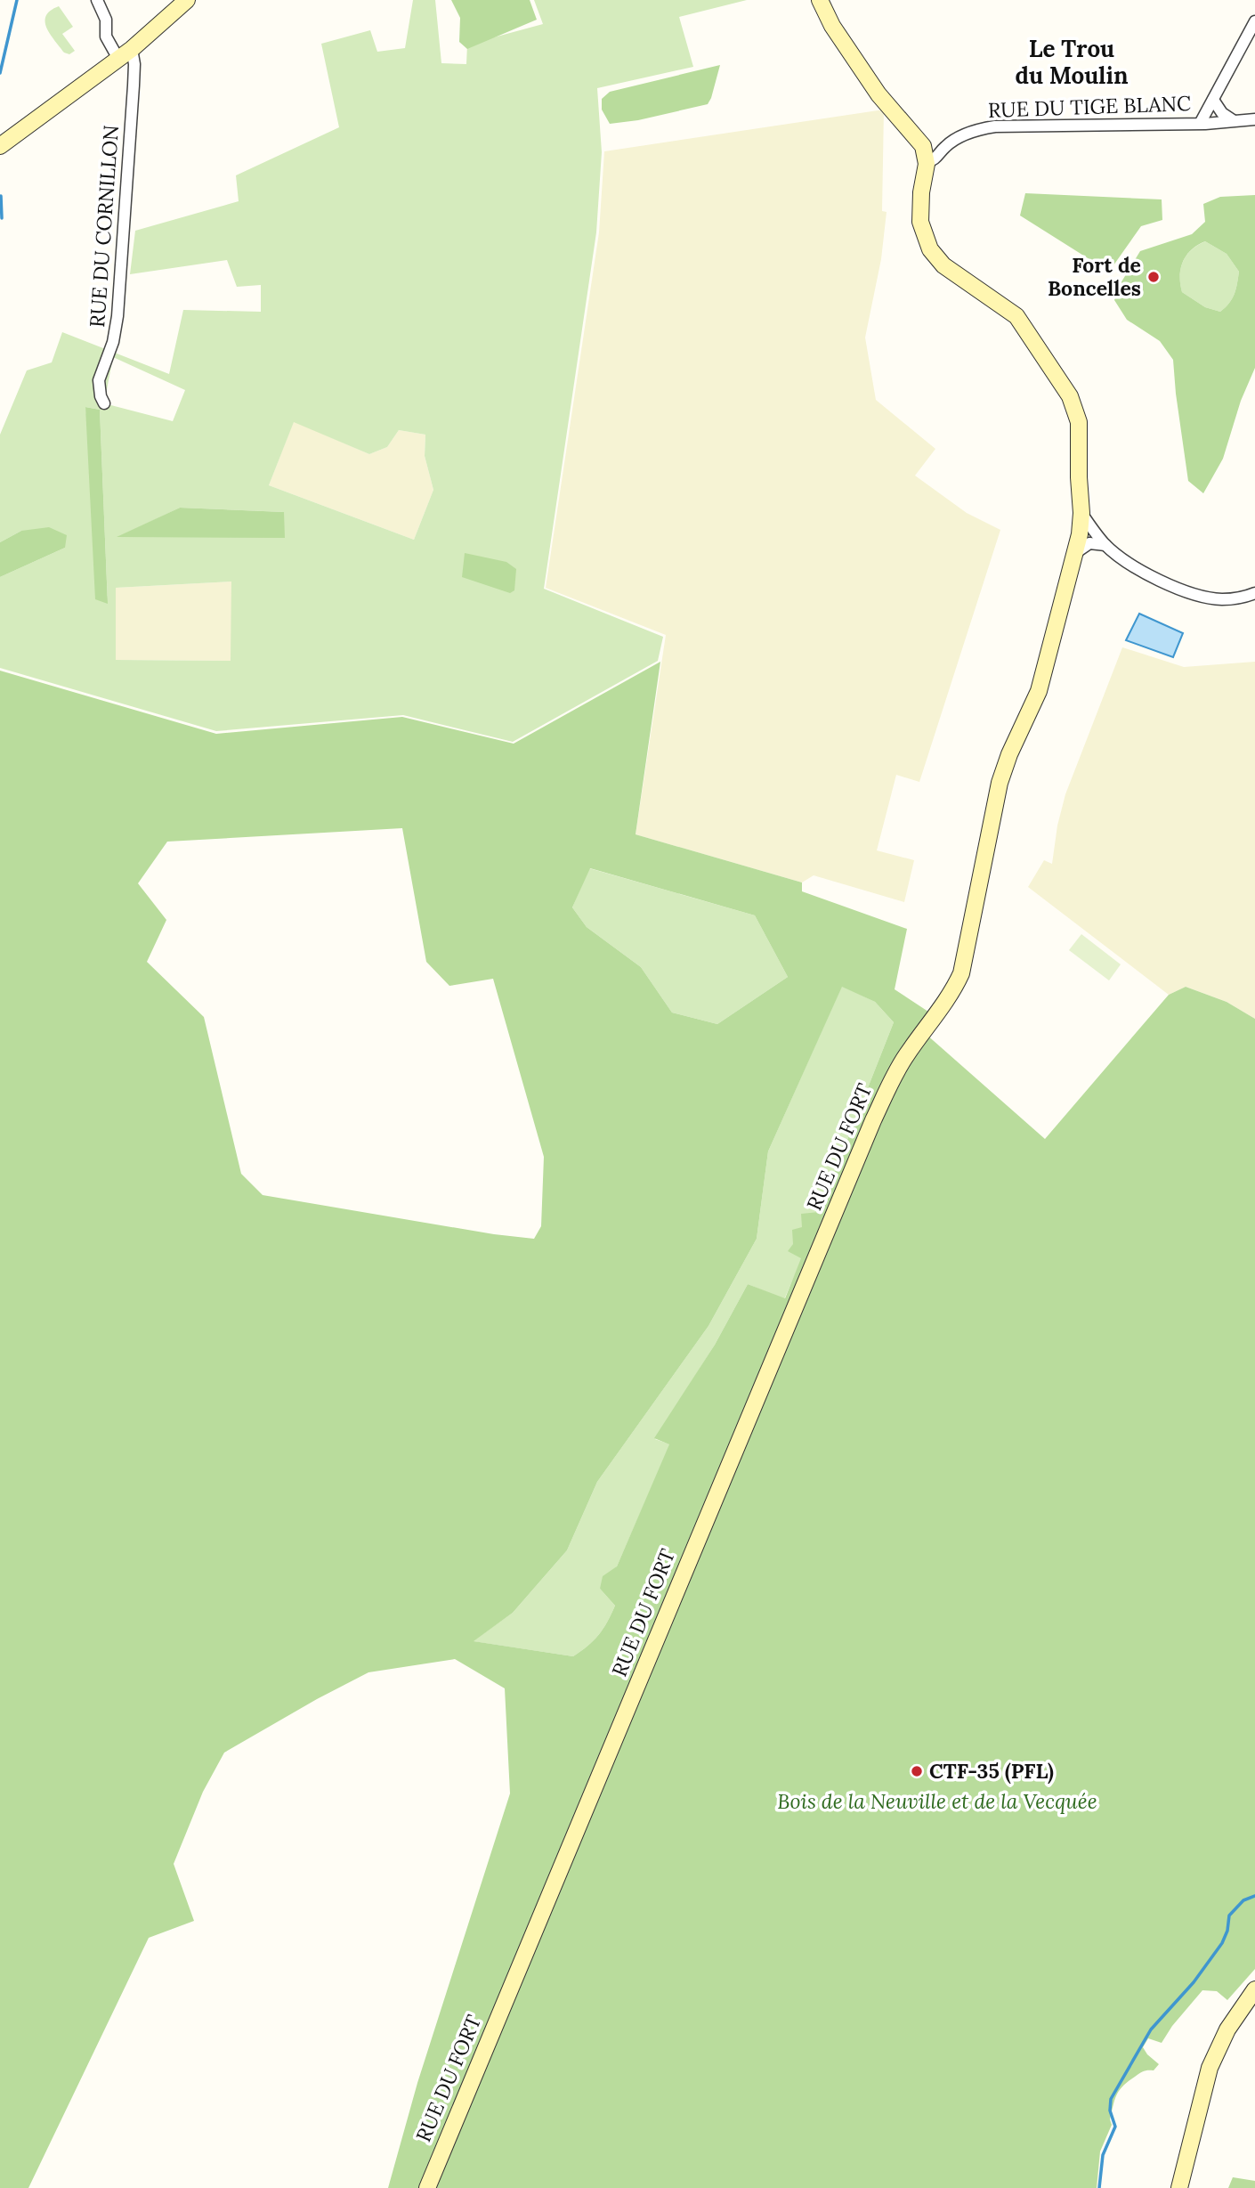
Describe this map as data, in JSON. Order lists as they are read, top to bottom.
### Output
{
  "streets": {
    "street": ["RUE DU TIGE BLANC", "RUE DU CORNILLON", "RUE DU FORT"]
  },
  "crossings": [
    ["RUE DU TIGE BLANC", "RUE DU FORT"]
  ],
  "districts": ["Le Trou du Moulin"],
  "parks": ["Bois de la Neuville et de la Vecquée"],
  "places": ["Fort de Boncelles", "CTF-35 (PFL)"]
}
